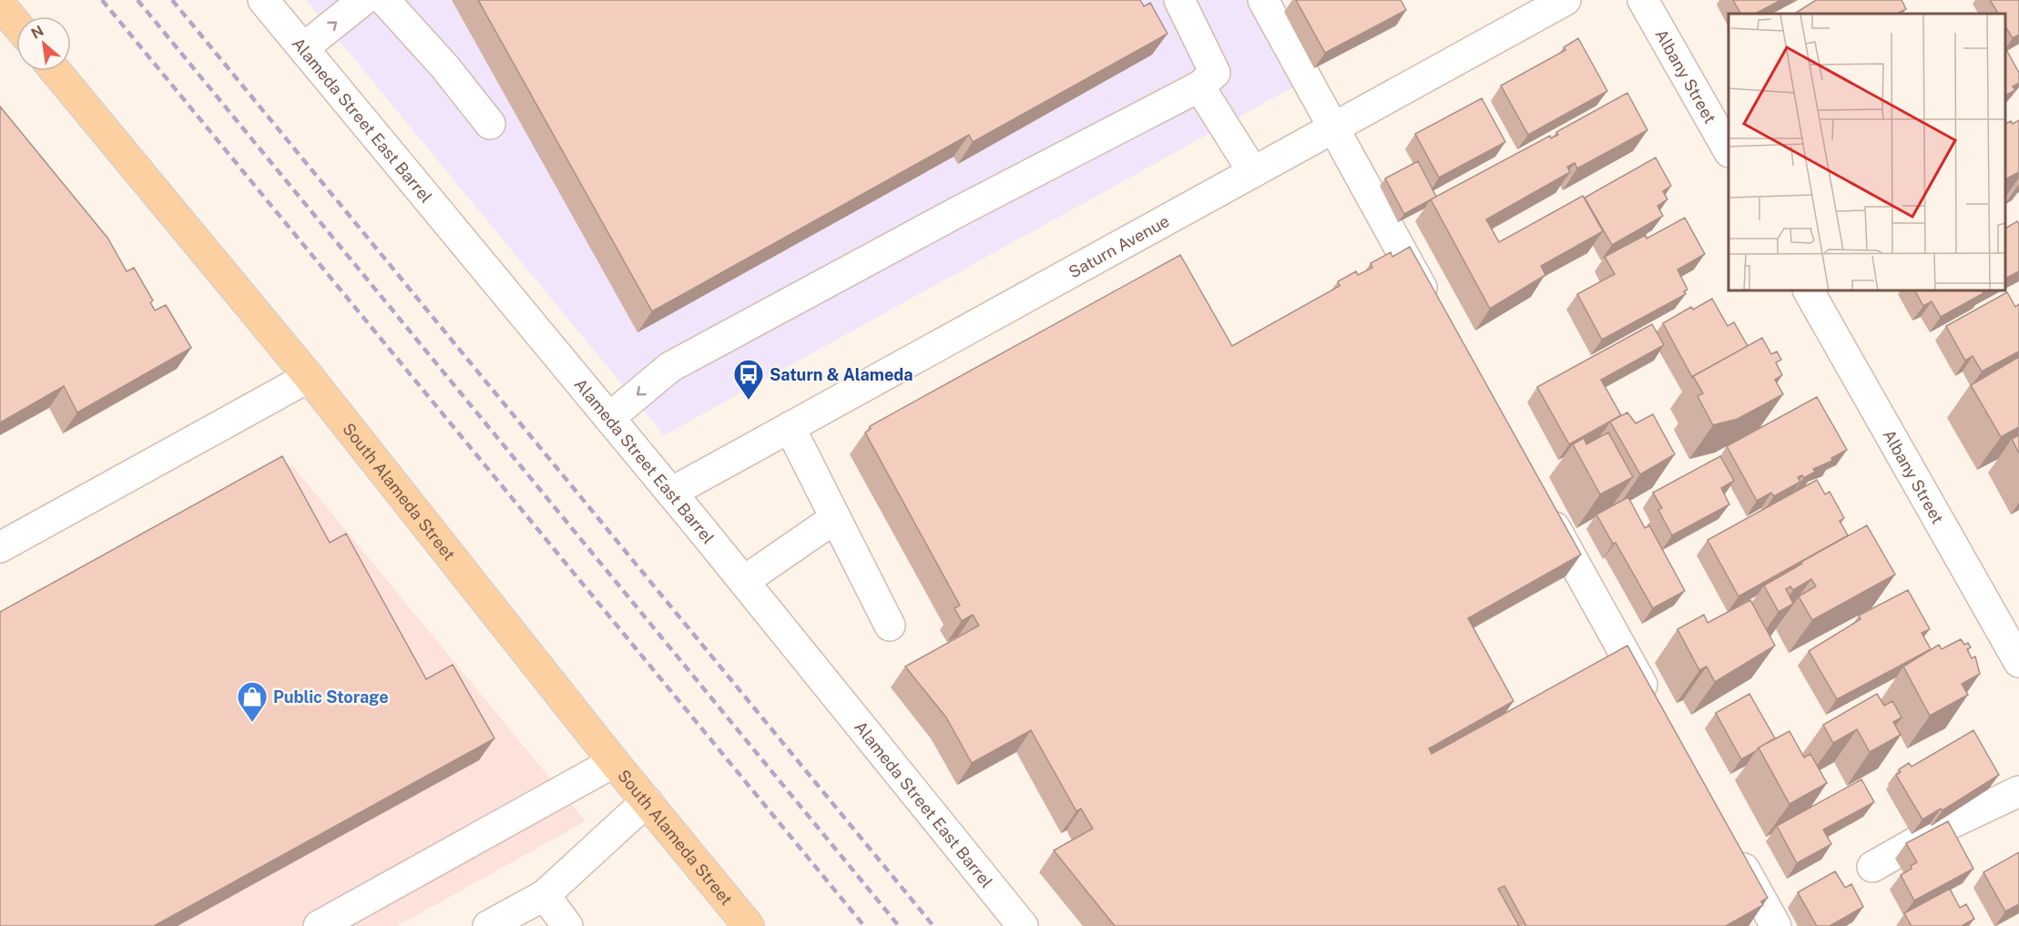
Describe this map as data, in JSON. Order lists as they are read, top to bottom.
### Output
{
  "streets": {
    "main road": ["South Alameda Street"],
    "street": ["Albany Street", "Alameda Street East Barrel", "Saturn Avenue"]
  },
  "crossings": [
    ["Alameda Street East Barrel", "Saturn Avenue"]
  ],
  "places": {
    "bus stop": ["Saturn & Alameda"],
    "shop": ["Public Storage"]
  },
  "north": "top left"
}
